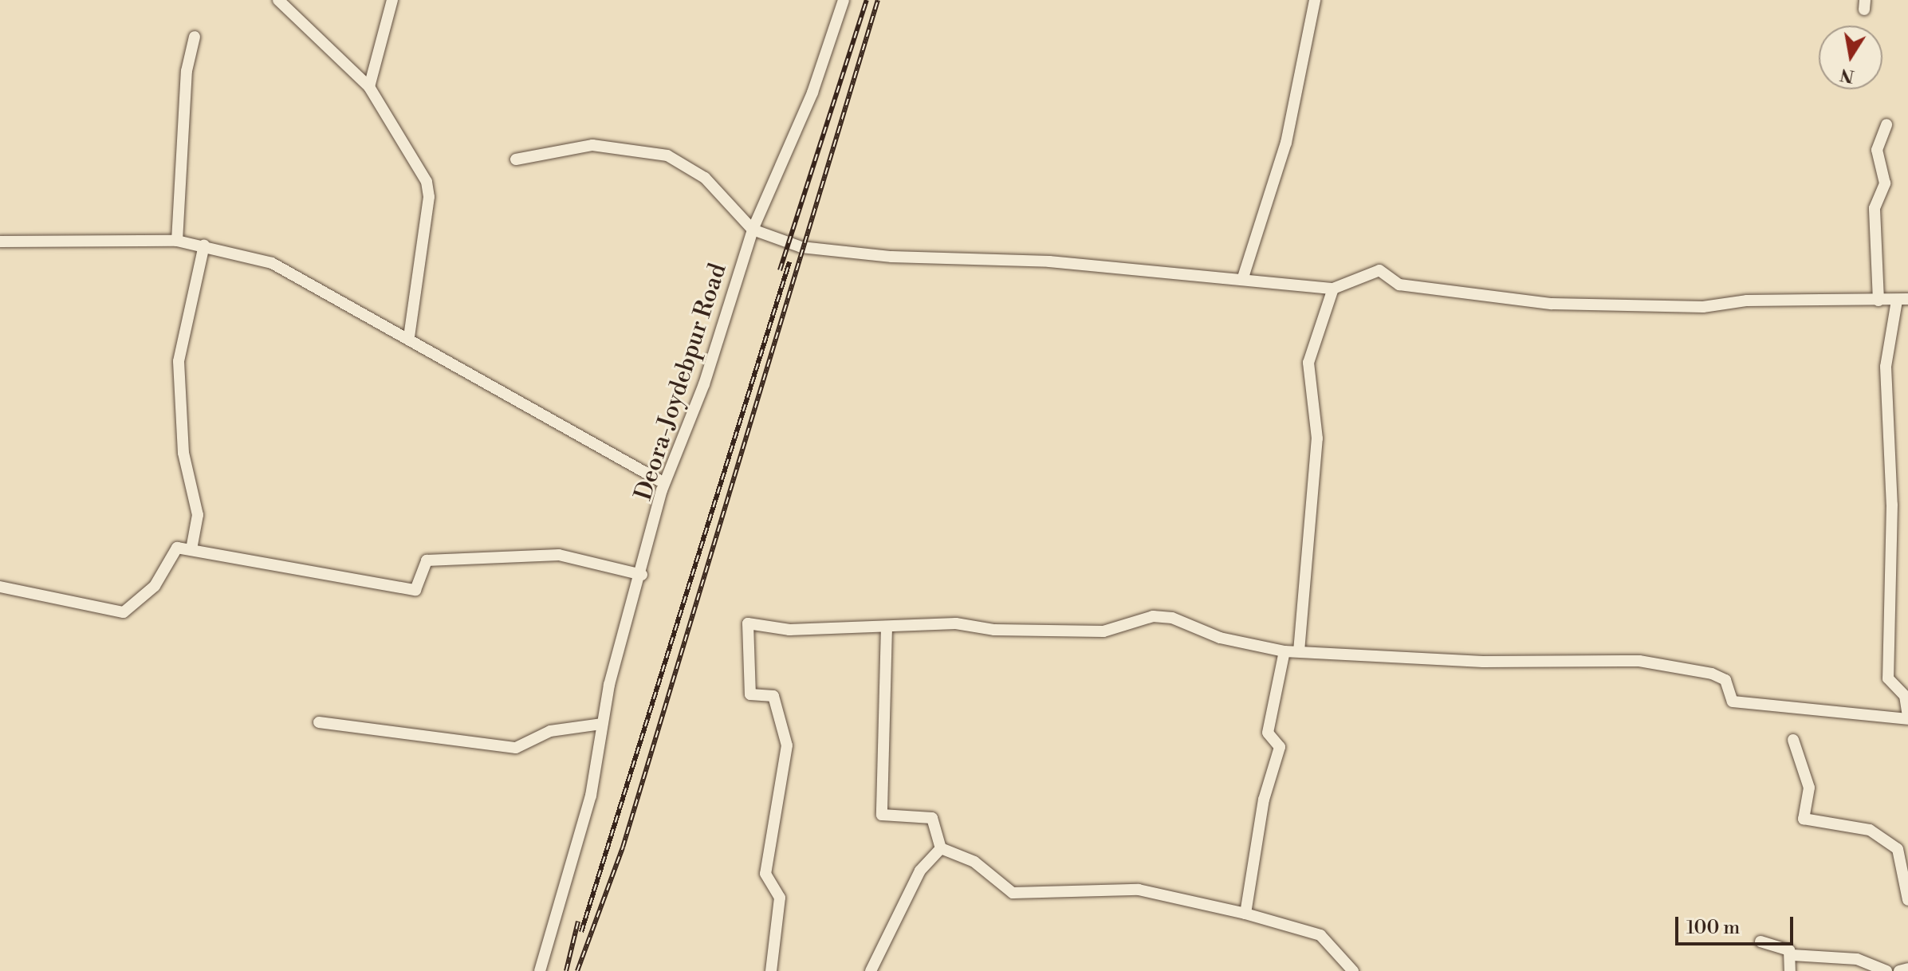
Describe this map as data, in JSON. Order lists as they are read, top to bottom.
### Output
{
  "streets": {
    "street": ["Deora-Joydebpur Road"]
  },
  "scale_bar": "100 m",
  "north": "bottom"
}
